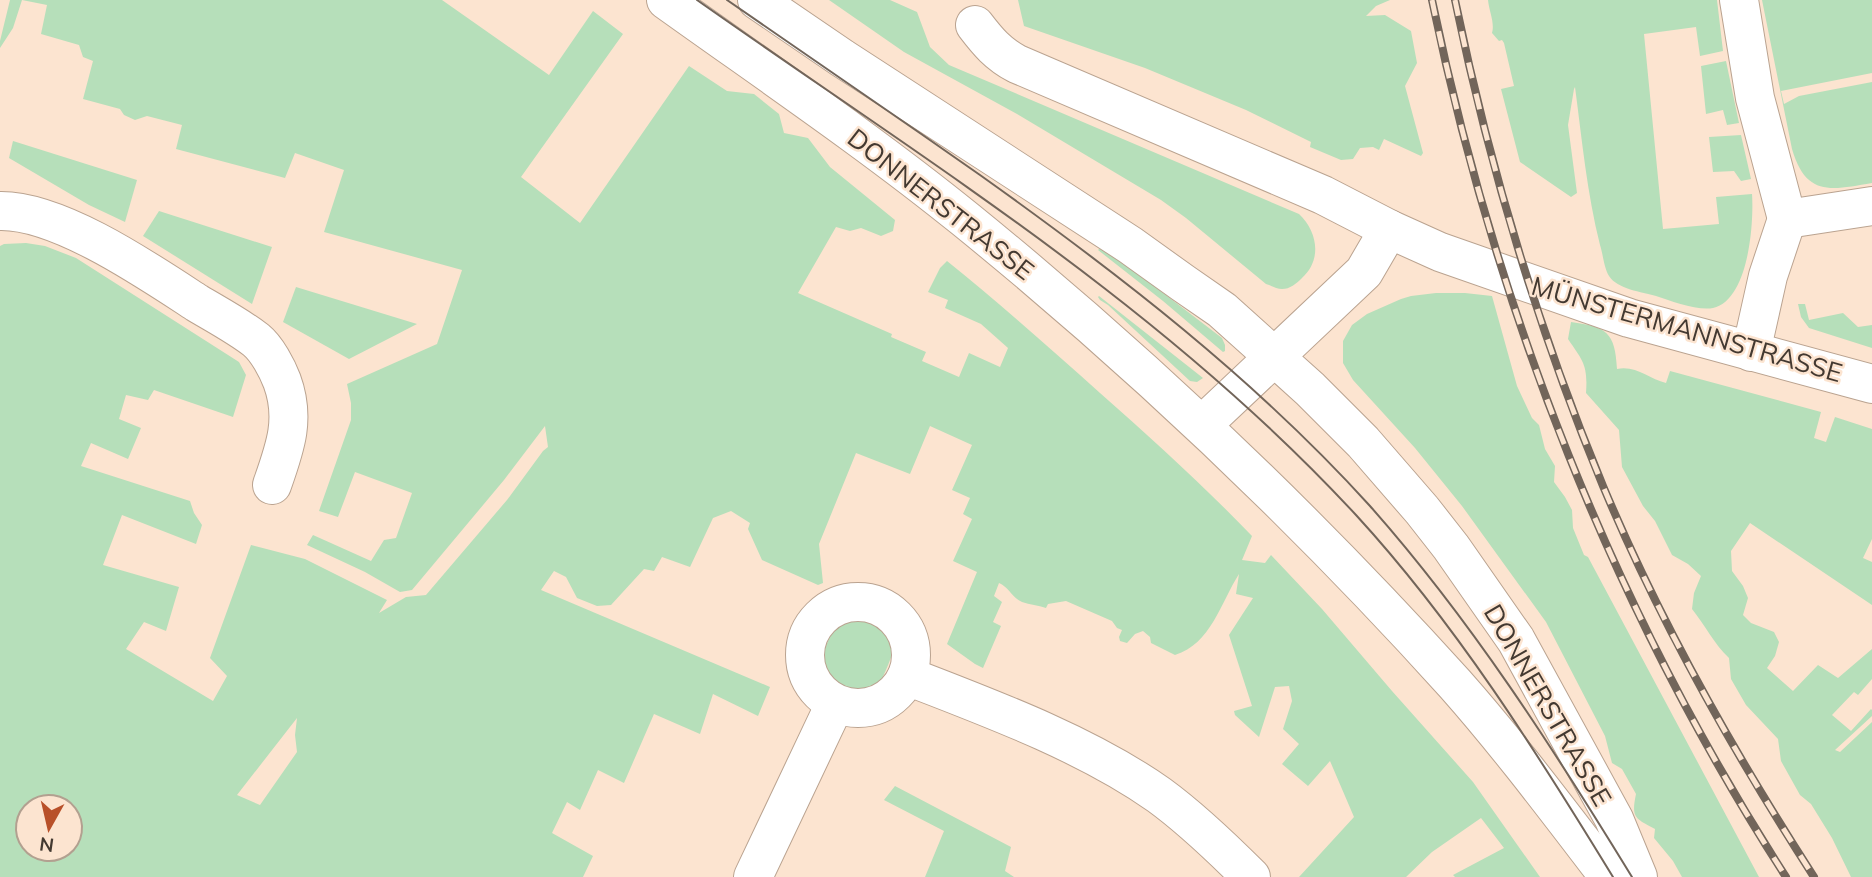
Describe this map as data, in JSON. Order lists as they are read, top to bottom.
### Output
{
  "streets": {
    "street": ["DONNERSTRASSE", "MÜNSTERMANNSTRASSE"]
  },
  "north": "bottom"
}
